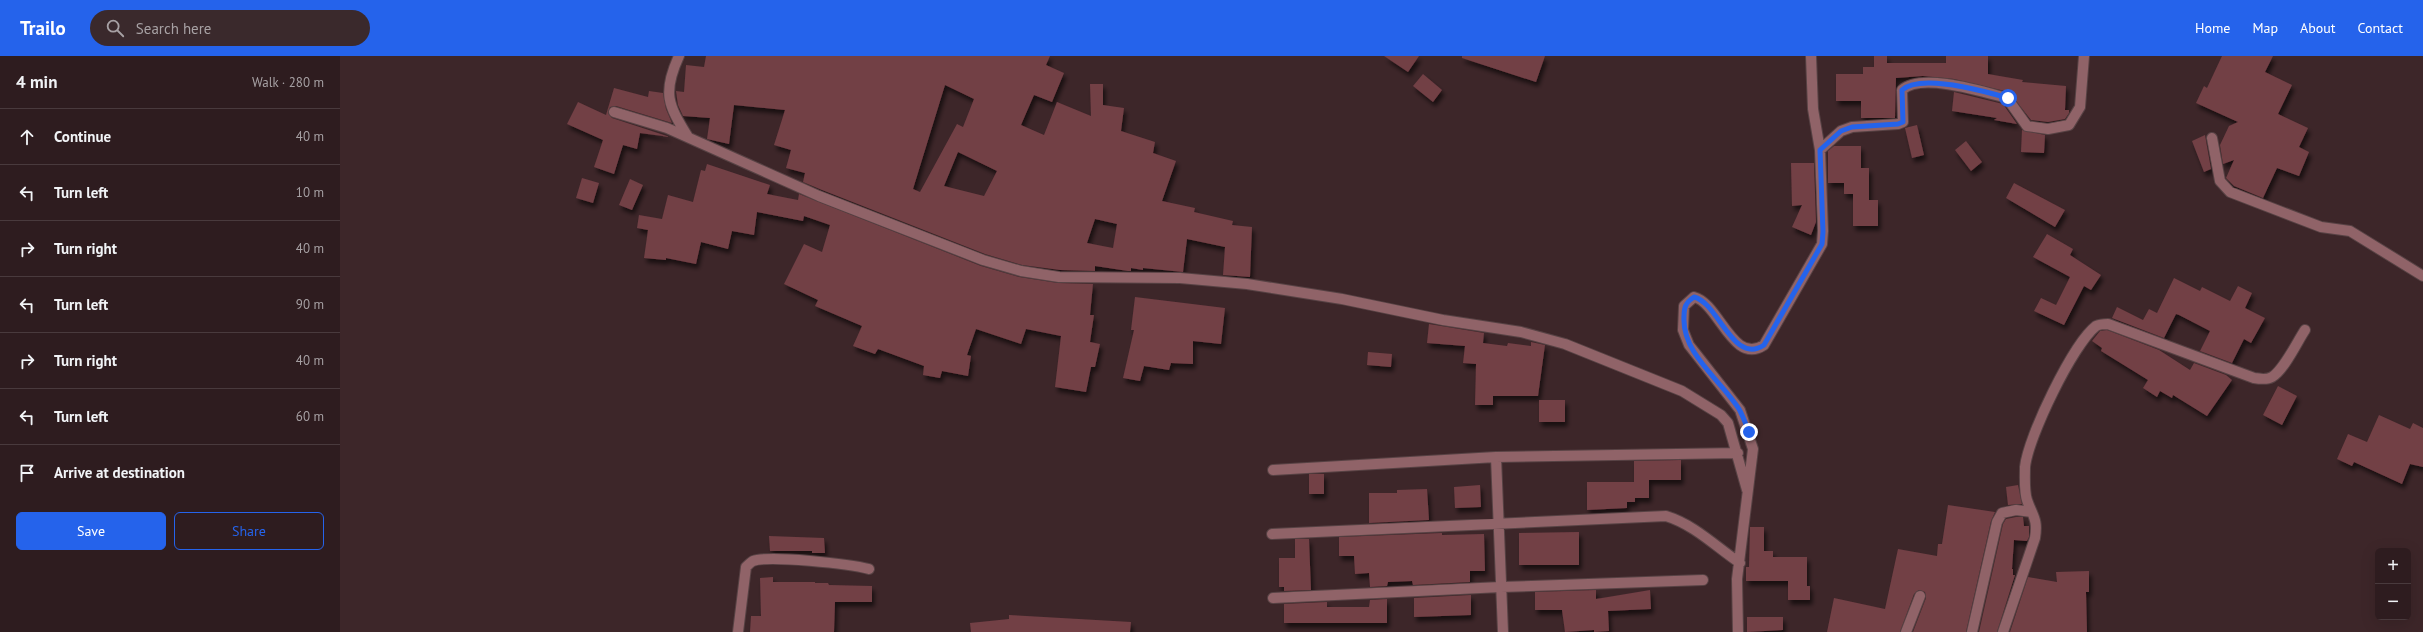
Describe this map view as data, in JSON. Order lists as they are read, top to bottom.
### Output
{
  "page": {
    "header": "Trailo",
    "search": "Search here",
    "nav": [
      "Home",
      "Map",
      "About",
      "Contact"
    ],
    "heading": ["4 min", "Walk · 280 m"],
    "list": [
      ["Continue", "40 m"],
      ["Turn left", "10 m"],
      ["Turn right", "40 m"],
      ["Turn left", "90 m"],
      ["Turn right", "40 m"],
      ["Turn left", "60 m"],
      "Arrive at destination"
    ],
    "buttons": ["Save", "Share"],
    "map_buttons": ["+", "−"]
  }
}
